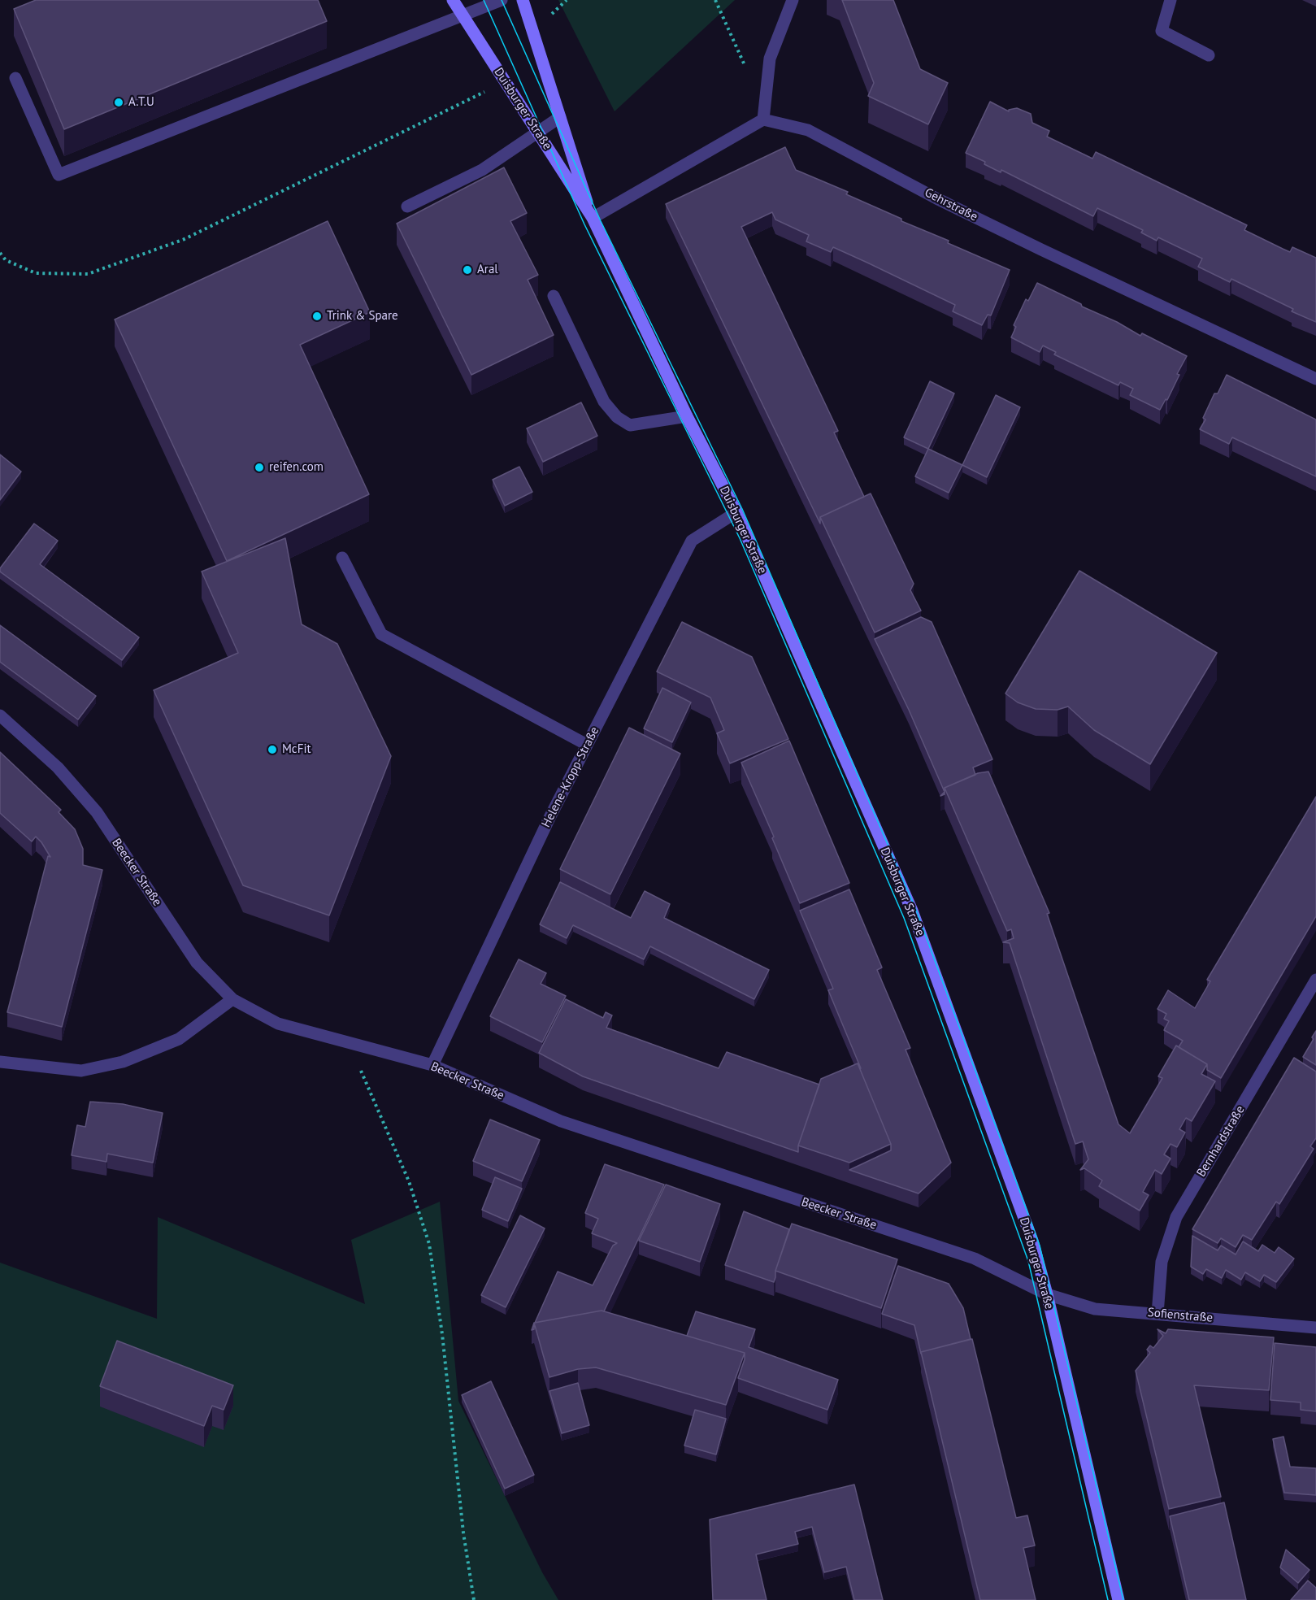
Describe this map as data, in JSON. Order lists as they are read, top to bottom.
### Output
{
  "streets": {
    "main road": ["Duisburger Straße"],
    "street": [
      "Gehrstraße",
      "Helene-Kropp-Straße",
      "Beecker Straße",
      "Bernhardstraße",
      "Sofienstraße"
    ]
  },
  "crossings": [
    ["Duisburger Straße", "Helene-Kropp-Straße"],
    ["Duisburger Straße", "Beecker Straße"],
    ["Duisburger Straße", "Sofienstraße"],
    ["Helene-Kropp-Straße", "Beecker Straße"],
    ["Beecker Straße", "Sofienstraße"],
    ["Bernhardstraße", "Sofienstraße"]
  ],
  "places": [
    "A.T.U",
    "Aral",
    "Trink & Spare",
    "reifen.com",
    "McFit"
  ]
}
